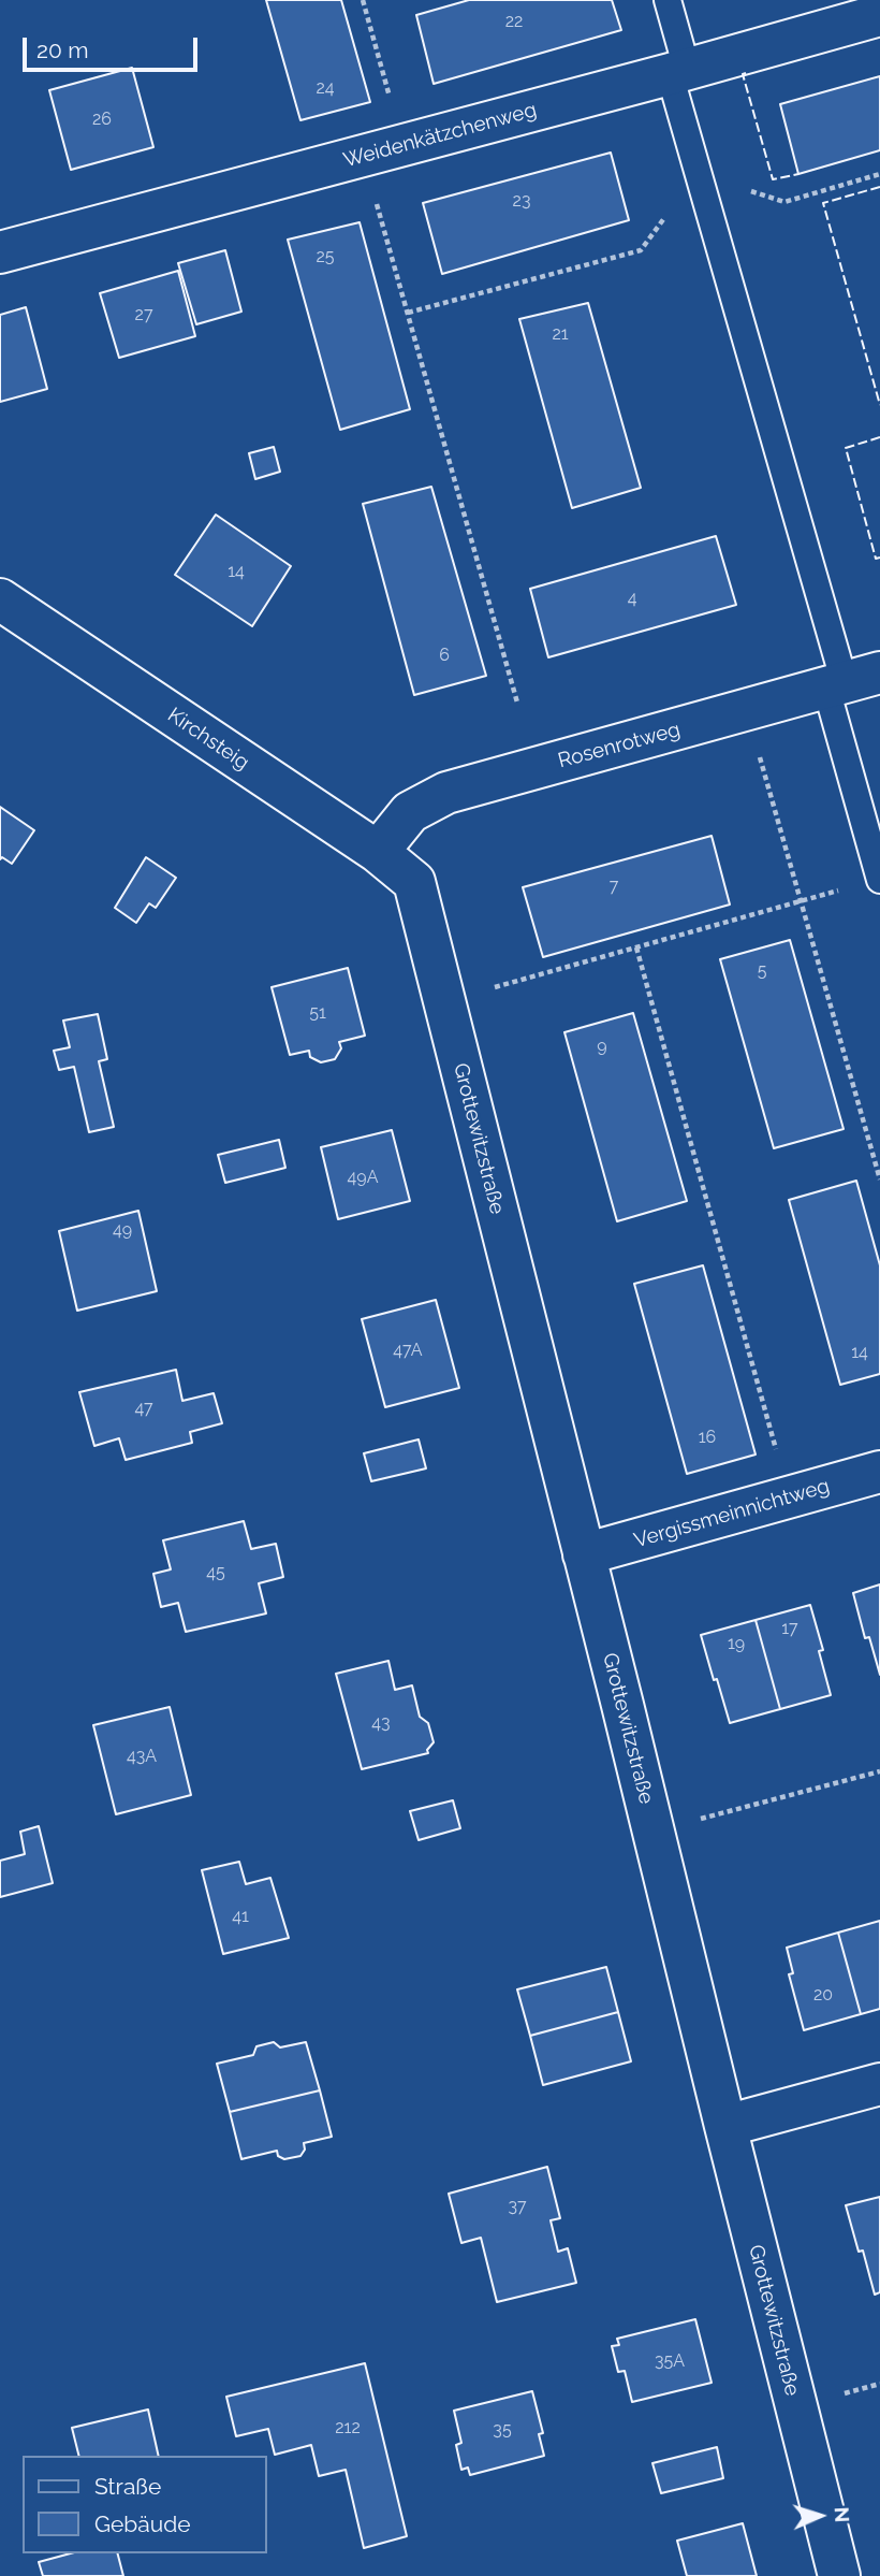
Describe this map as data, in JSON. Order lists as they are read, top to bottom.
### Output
{
  "streets": {
    "street": [
      "Weidenkätzchenweg",
      "Kirchsteig",
      "Rosenrotweg",
      "Grottewitzstraße",
      "Vergissmeinnichtweg"
    ]
  },
  "crossings": [
    ["Kirchsteig", "Rosenrotweg"],
    ["Kirchsteig", "Grottewitzstraße"],
    ["Grottewitzstraße", "Vergissmeinnichtweg"]
  ],
  "house_numbers": [
    "22",
    "24",
    "26",
    "23",
    "25",
    "27",
    "21",
    "14",
    "4",
    "6",
    "7",
    "5",
    "51",
    "9",
    "49A",
    "49",
    "47A",
    "14",
    "47",
    "16",
    "45",
    "17",
    "19",
    "43",
    "43A",
    "41",
    "20",
    "37",
    "35A",
    "212",
    "35"
  ],
  "legend": ["Straße", "Gebäude"],
  "scale_bar": "20 m",
  "north": "right"
}
